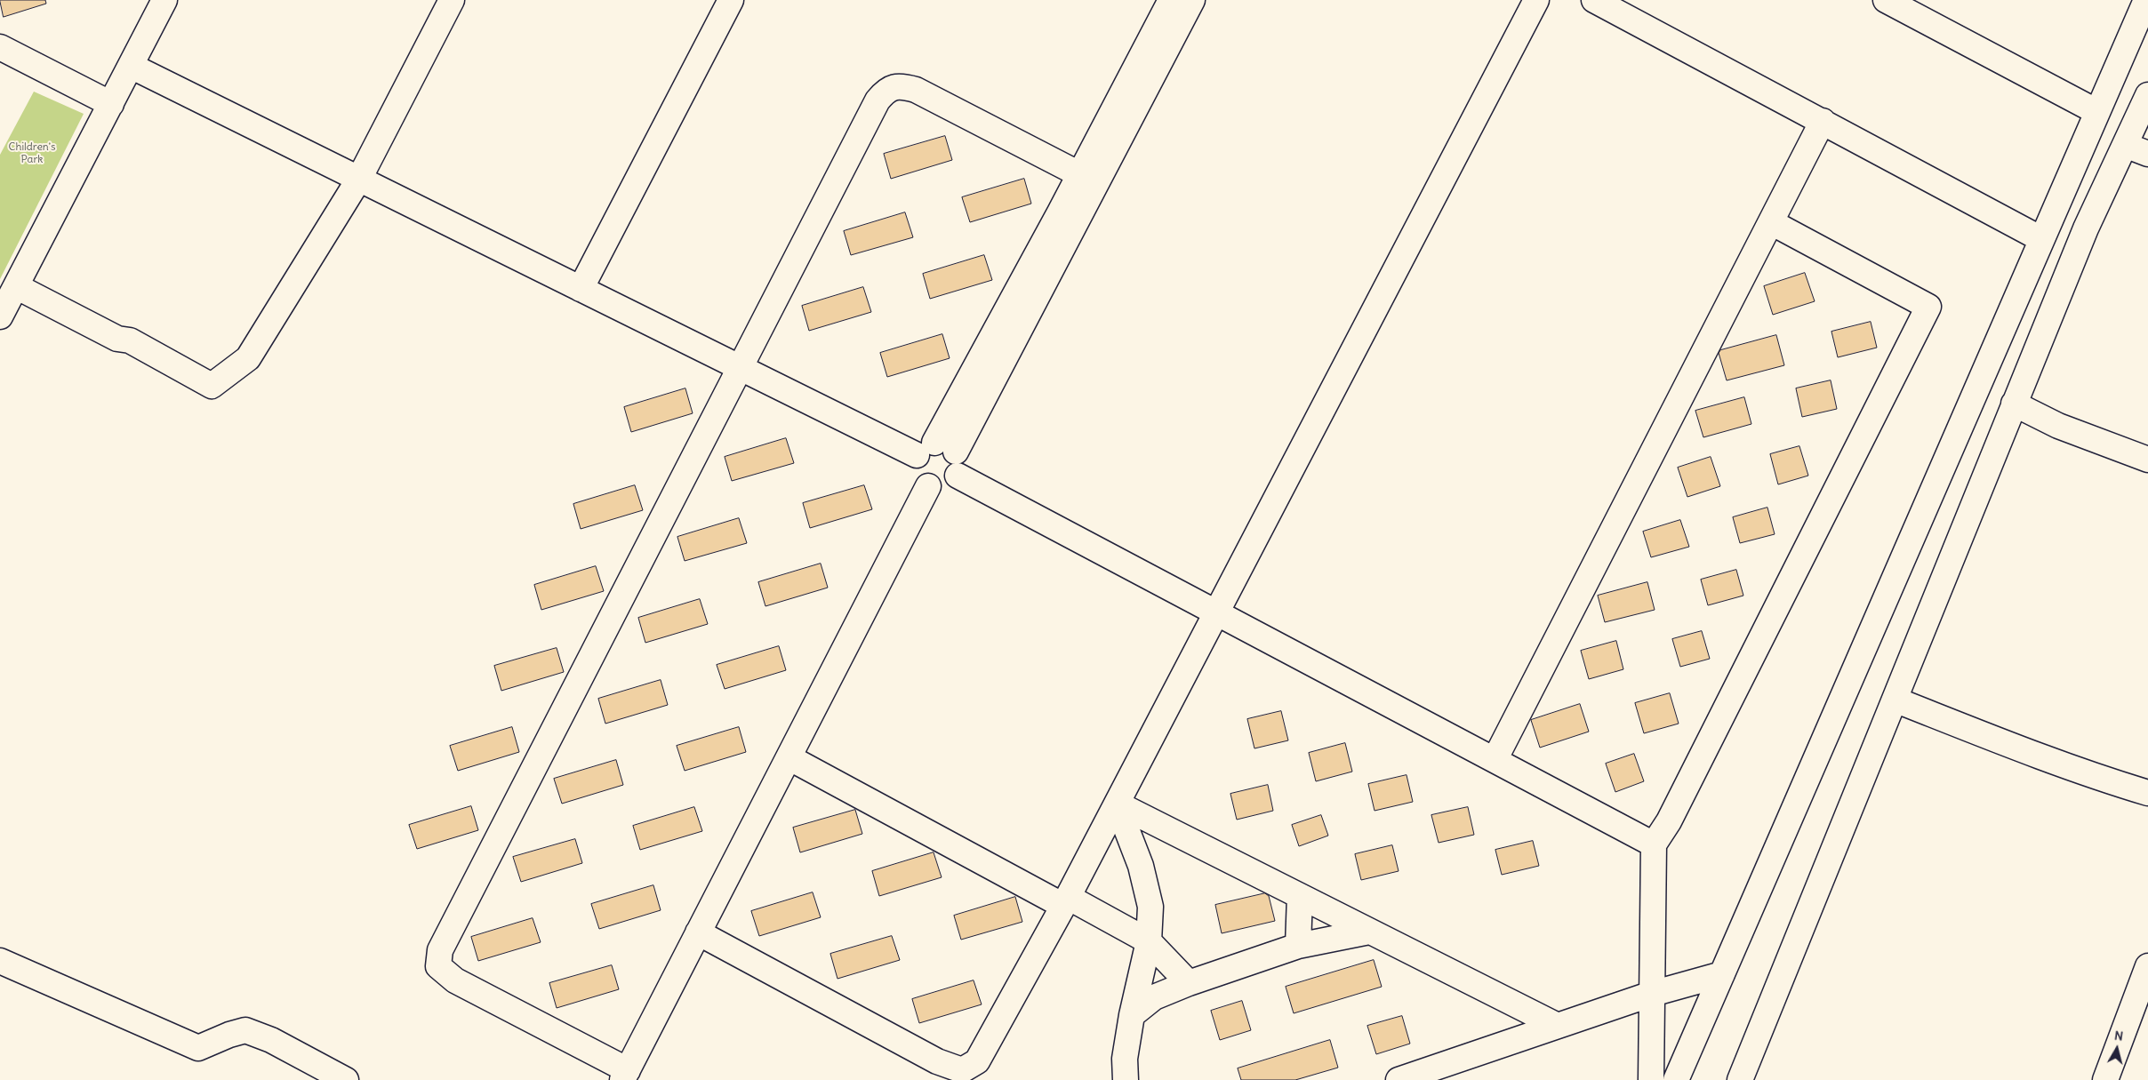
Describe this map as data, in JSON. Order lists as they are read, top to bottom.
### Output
{
  "parks": ["Children's Park"],
  "north": "top"
}
